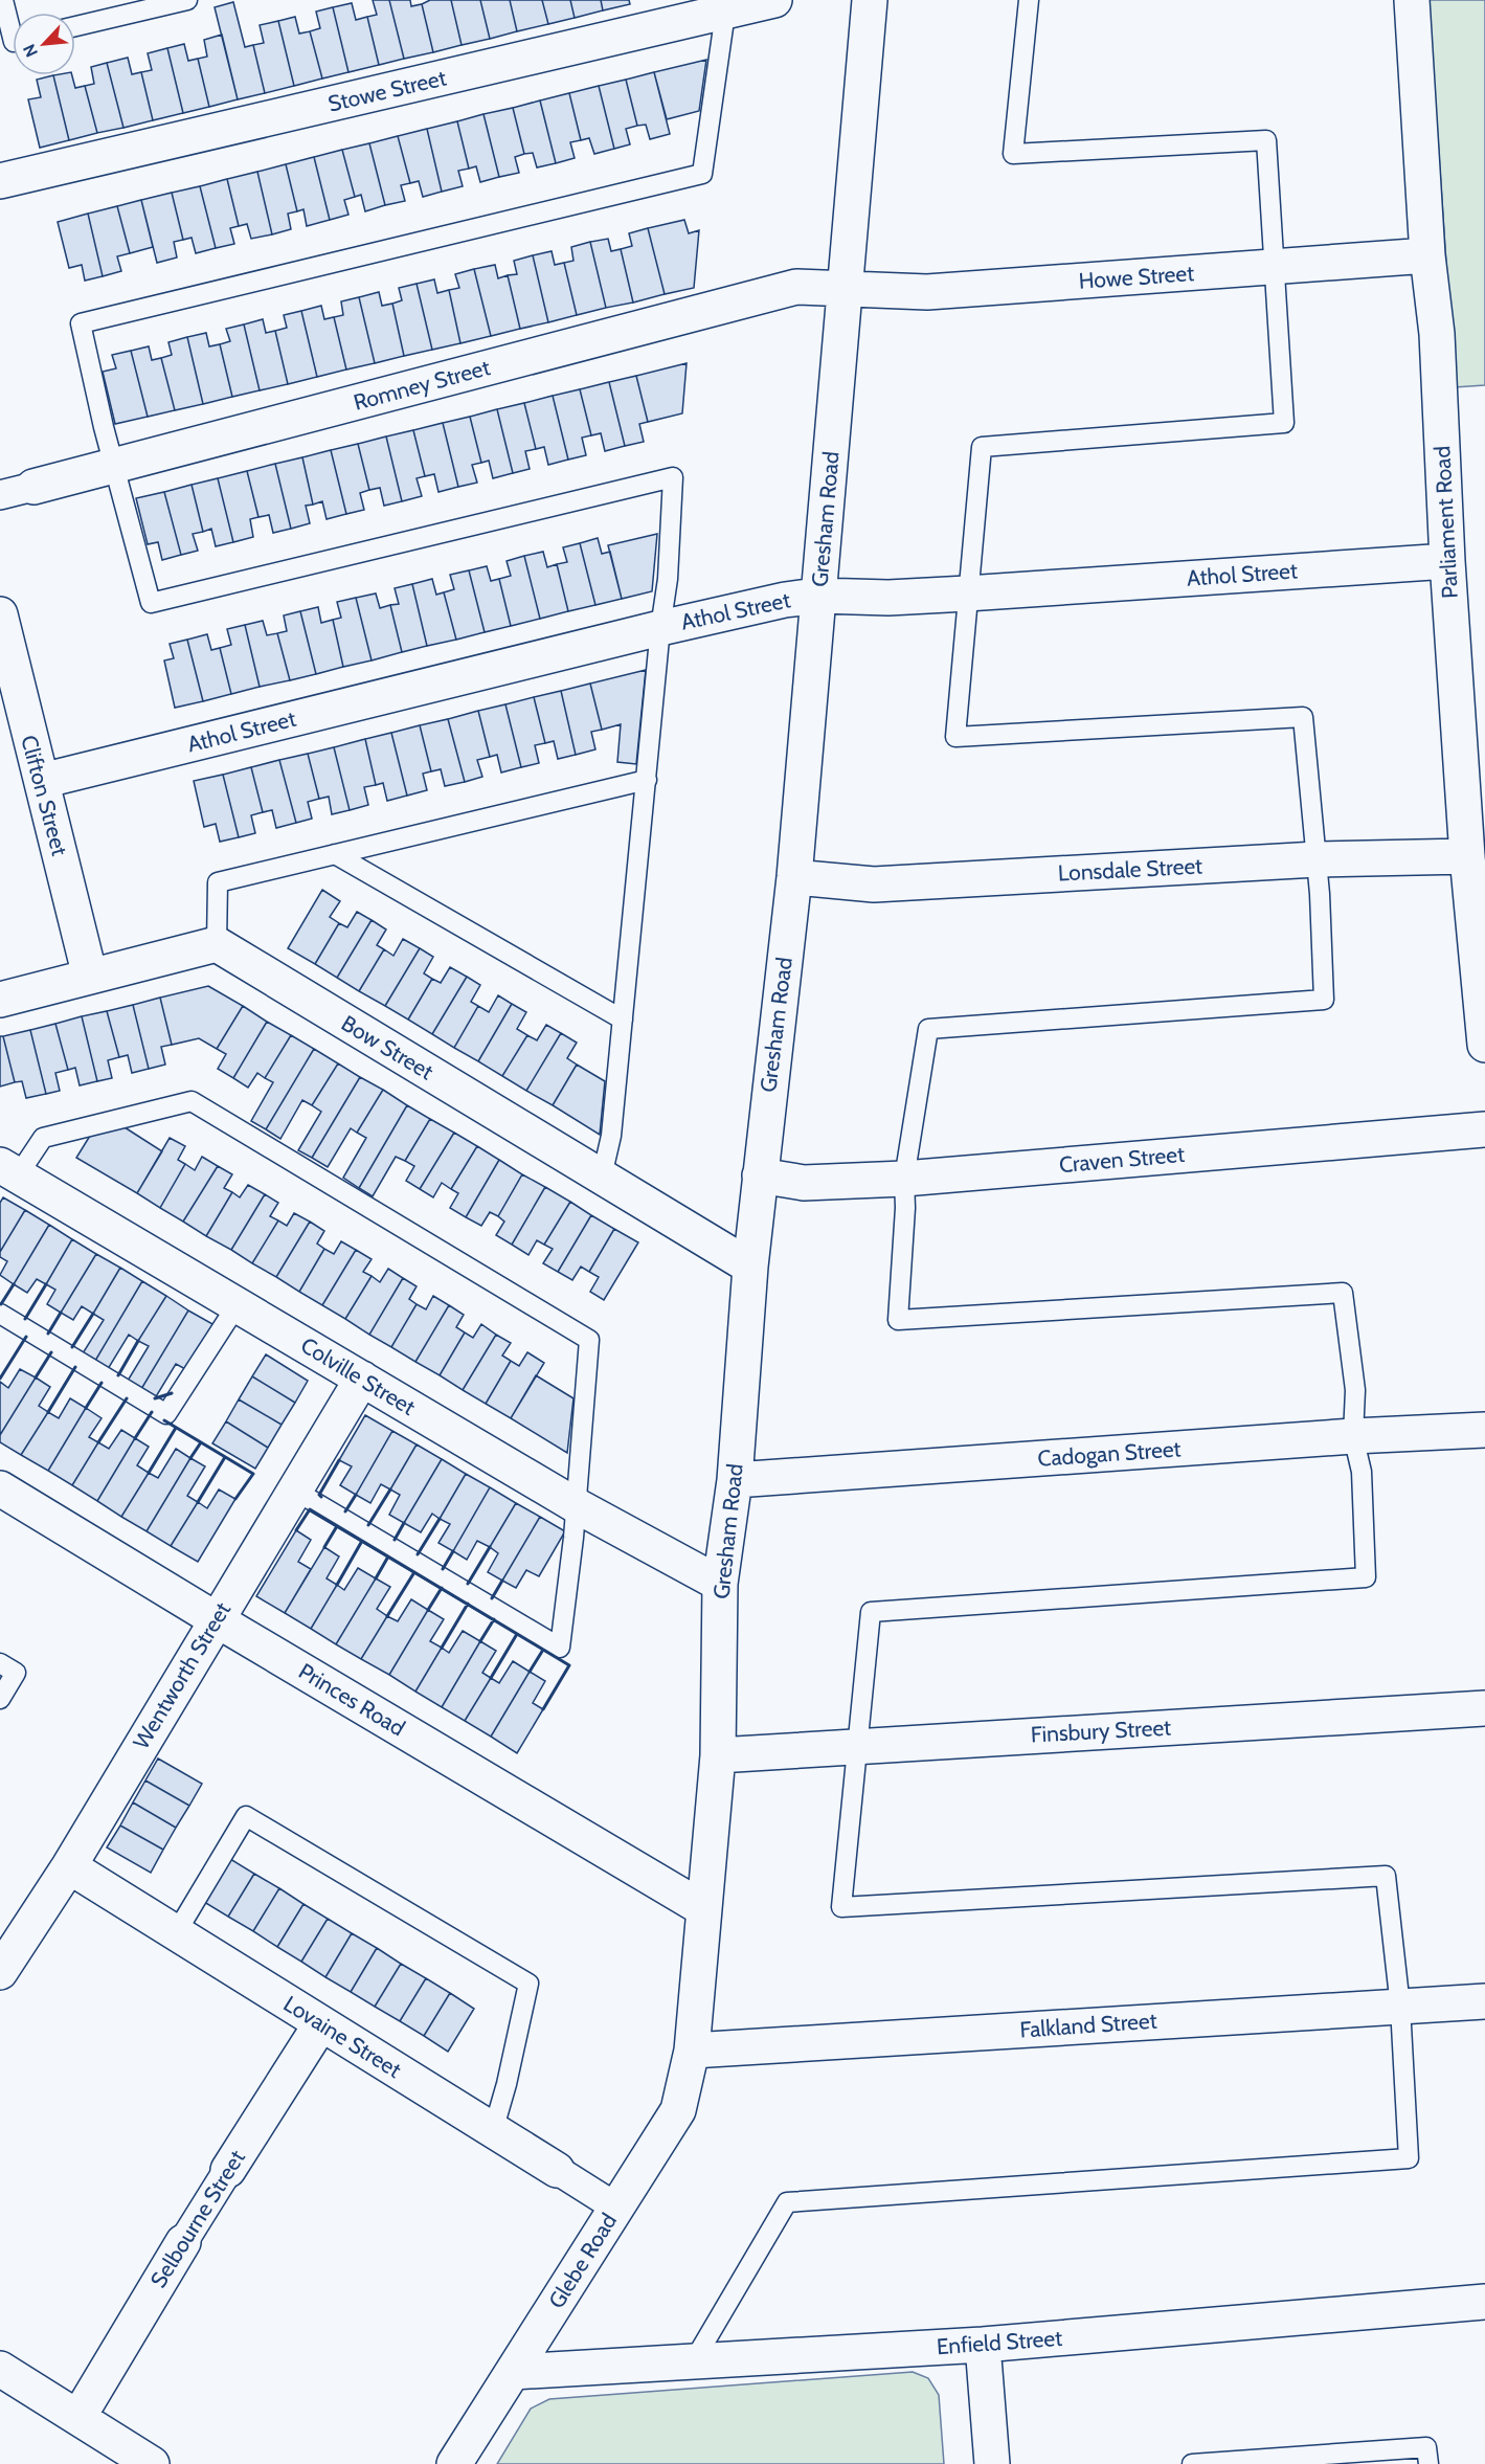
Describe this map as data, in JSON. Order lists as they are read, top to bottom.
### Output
{
  "streets": {
    "street": [
      "Stowe Street",
      "Howe Street",
      "Romney Street",
      "Gresham Road",
      "Parliament Road",
      "Athol Street",
      "Clifton Street",
      "Lonsdale Street",
      "Bow Street",
      "Craven Street",
      "Colville Street",
      "Cadogan Street",
      "Wentworth Street",
      "Princes Road",
      "Finsbury Street",
      "Falkland Street",
      "Lovaine Street",
      "Selbourne Street",
      "Glebe Road",
      "Enfield Street"
    ]
  },
  "crossings": [
    ["Howe Street", "Romney Street"],
    ["Howe Street", "Gresham Road"],
    ["Howe Street", "Parliament Road"],
    ["Romney Street", "Gresham Road"],
    ["Gresham Road", "Athol Street"],
    ["Gresham Road", "Lonsdale Street"],
    ["Gresham Road", "Bow Street"],
    ["Gresham Road", "Craven Street"],
    ["Gresham Road", "Colville Street"],
    ["Gresham Road", "Cadogan Street"],
    ["Gresham Road", "Princes Road"],
    ["Gresham Road", "Finsbury Street"],
    ["Gresham Road", "Falkland Street"],
    ["Gresham Road", "Glebe Road"],
    ["Parliament Road", "Athol Street"],
    ["Parliament Road", "Lonsdale Street"],
    ["Athol Street", "Clifton Street"],
    ["Colville Street", "Wentworth Street"],
    ["Wentworth Street", "Princes Road"],
    ["Wentworth Street", "Lovaine Street"],
    ["Falkland Street", "Glebe Road"],
    ["Lovaine Street", "Selbourne Street"],
    ["Lovaine Street", "Glebe Road"],
    ["Glebe Road", "Enfield Street"]
  ],
  "north": "bottom left"
}
